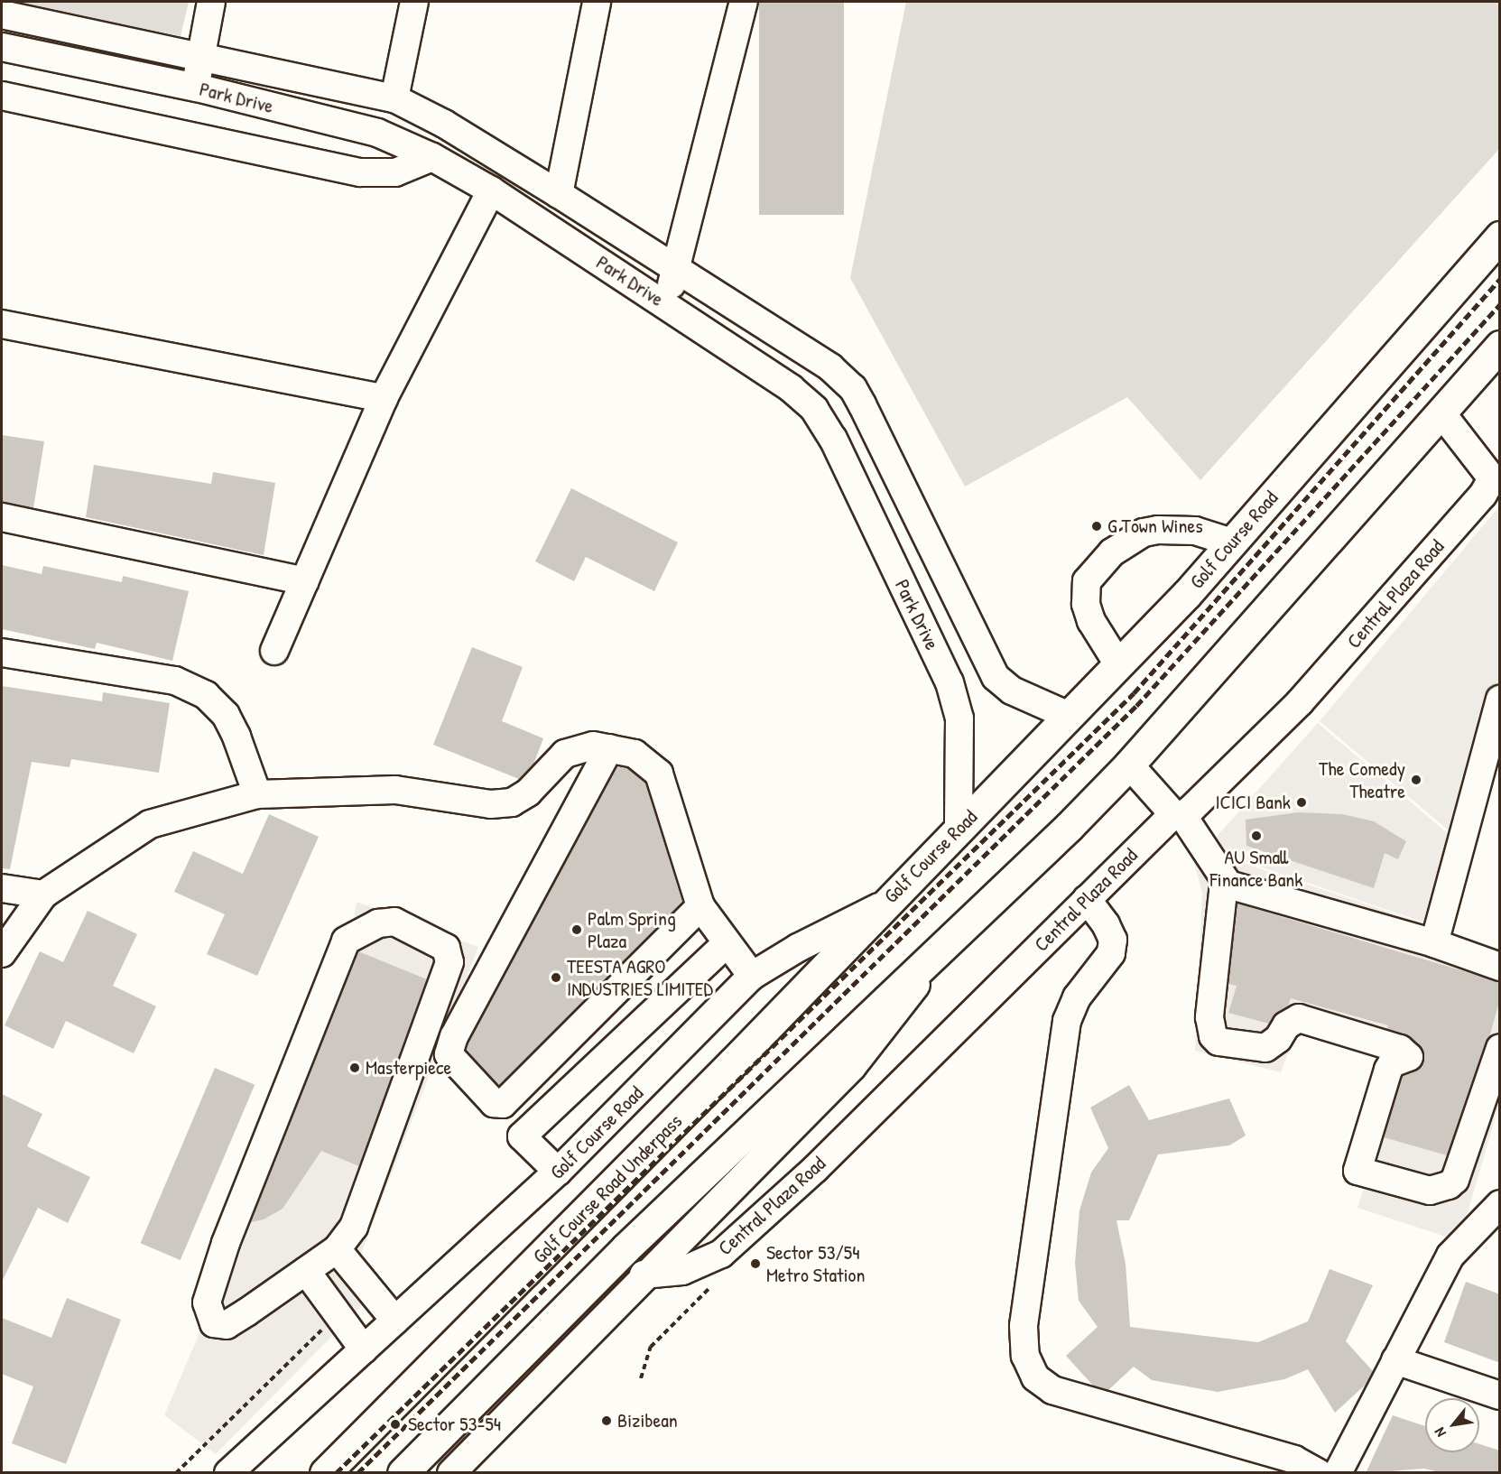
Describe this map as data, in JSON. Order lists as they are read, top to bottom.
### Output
{
  "streets": {
    "main road": ["Golf Course Road", "Golf Course Road Underpass"],
    "street": ["Park Drive", "Central Plaza Road"]
  },
  "crossings": [
    ["Park Drive", "Golf Course Road"],
    ["Golf Course Road", "Golf Course Road Underpass"]
  ],
  "places": [
    "G Town Wines",
    "The Comedy Theatre",
    "ICICI Bank",
    "AU Small Finance Bank",
    "Palm Spring Plaza",
    "TEESTA AGRO INDUSTRIES LIMITED",
    "Masterpiece",
    "Sector 53/54 Metro Station",
    "Bizibean",
    "Sector 53-54"
  ],
  "north": "bottom left"
}
